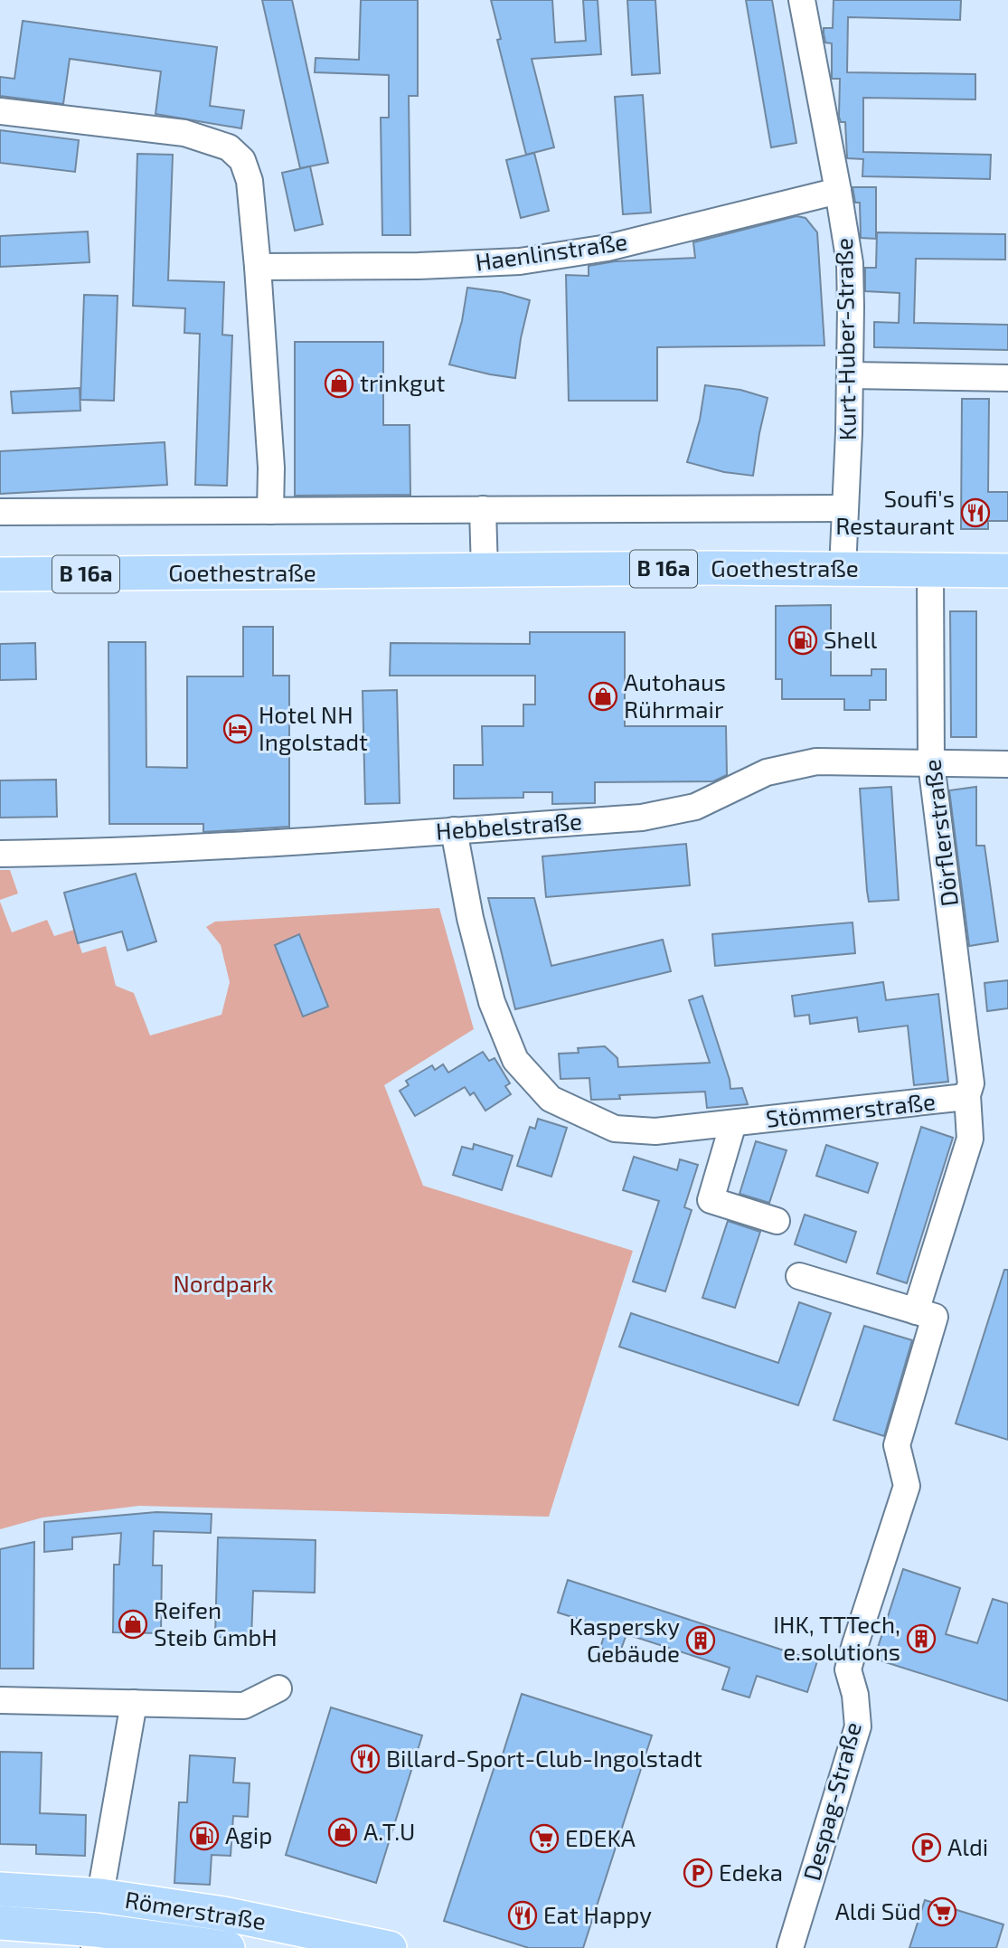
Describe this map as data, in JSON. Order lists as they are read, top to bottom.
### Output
{
  "streets": {
    "main road": ["B 16a", "Goethestraße", "Römerstraße"],
    "street": [
      "Haenlinstraße",
      "Kurt-Huber-Straße",
      "Hebbelstraße",
      "Dörflerstraße",
      "Stömmerstraße",
      "Despag-Straße"
    ]
  },
  "crossings": [
    ["Haenlinstraße", "Kurt-Huber-Straße"],
    ["Kurt-Huber-Straße", "Goethestraße"],
    ["Goethestraße", "Dörflerstraße"],
    ["Hebbelstraße", "Dörflerstraße"],
    ["Hebbelstraße", "Stömmerstraße"],
    ["Dörflerstraße", "Stömmerstraße"],
    ["Dörflerstraße", "Despag-Straße"]
  ],
  "parks": ["Nordpark"],
  "places": {
    "shop": [
      "trinkgut",
      "Autohaus Rührmair",
      "Reifen Steib GmbH",
      "A.T.U"
    ],
    "restaurant": ["Soufi's Restaurant", "Billard-Sport-Club-Ingolstadt", "Eat Happy"],
    "fuel station": ["Shell", "Agip"],
    "hotel": ["Hotel NH Ingolstadt"],
    "building": ["IHK, TTTech, e.solutions", "Kaspersky Gebäude"],
    "supermarket": ["EDEKA", "Aldi Süd"],
    "parking": ["Aldi", "Edeka"]
  }
}
